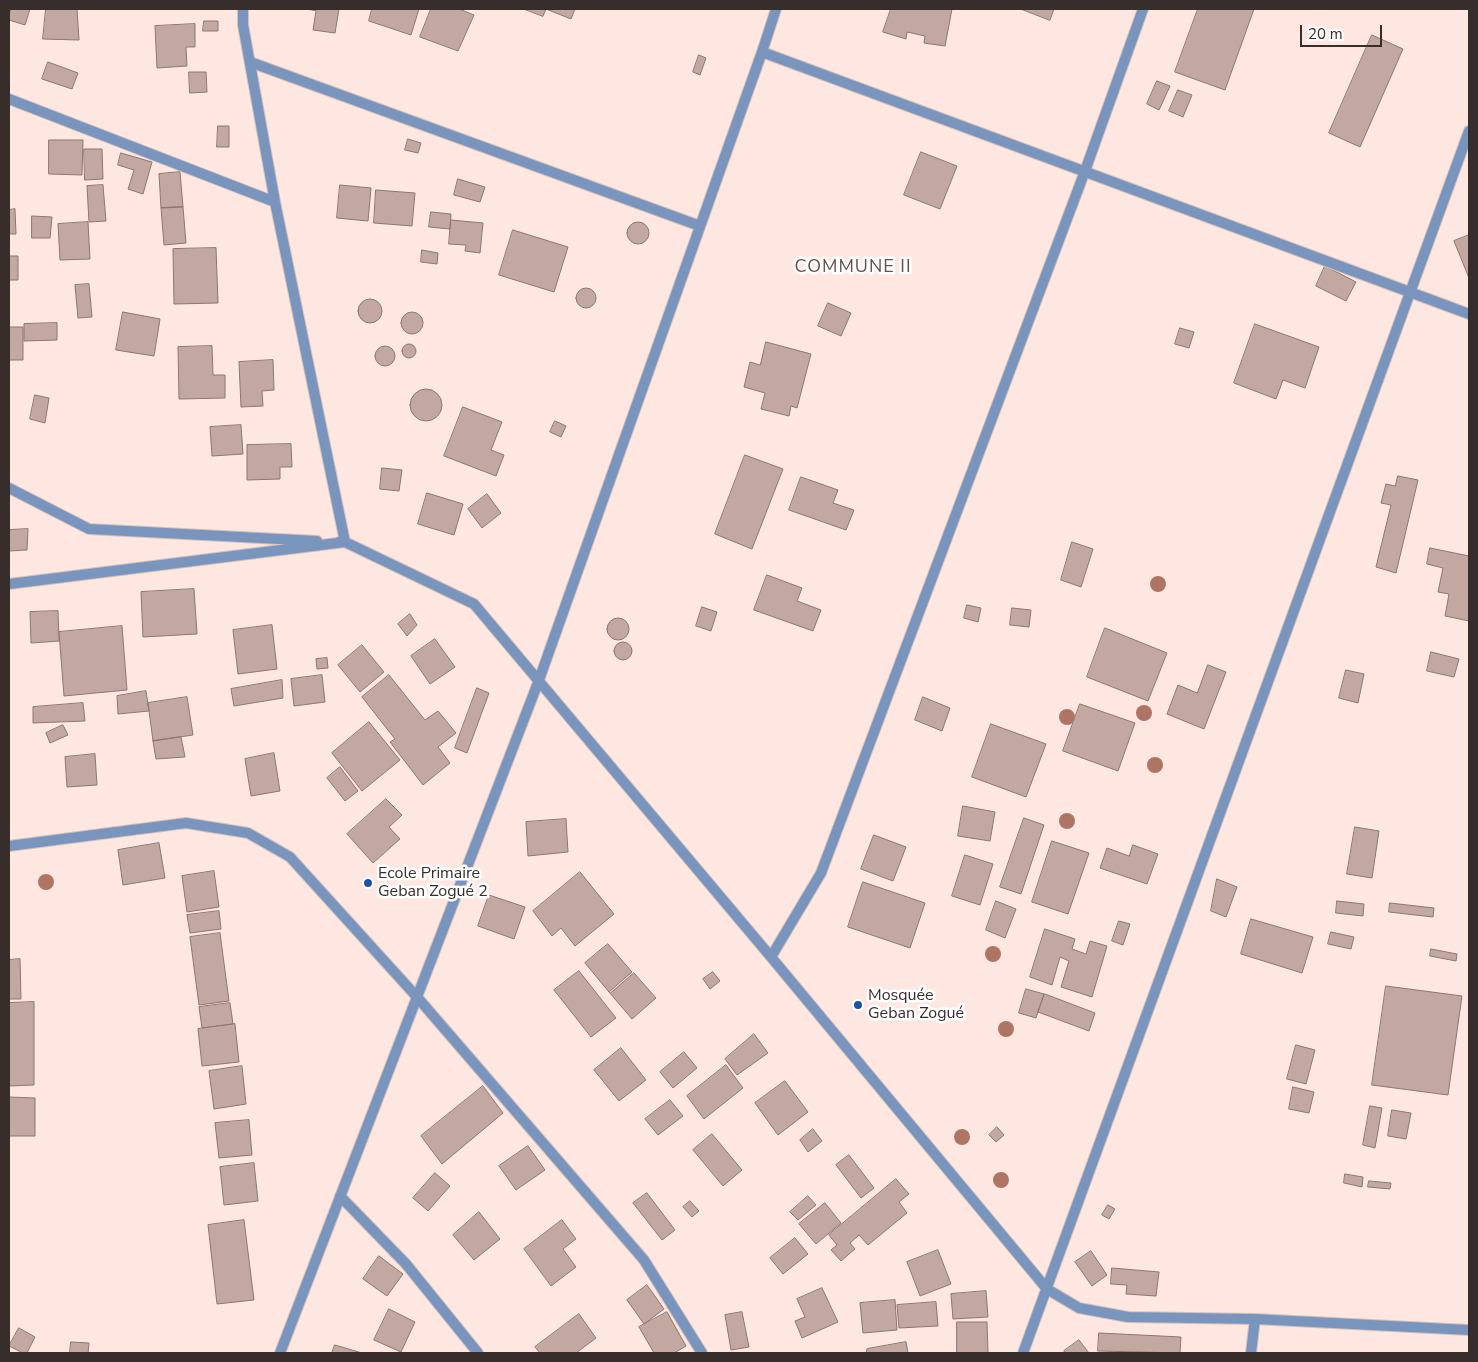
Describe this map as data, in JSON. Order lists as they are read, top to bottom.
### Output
{
  "districts": ["COMMUNE II"],
  "places": ["Ecole Primaire Geban Zogué 2", "Mosquée Geban Zogué"],
  "scale_bar": "20 m"
}
